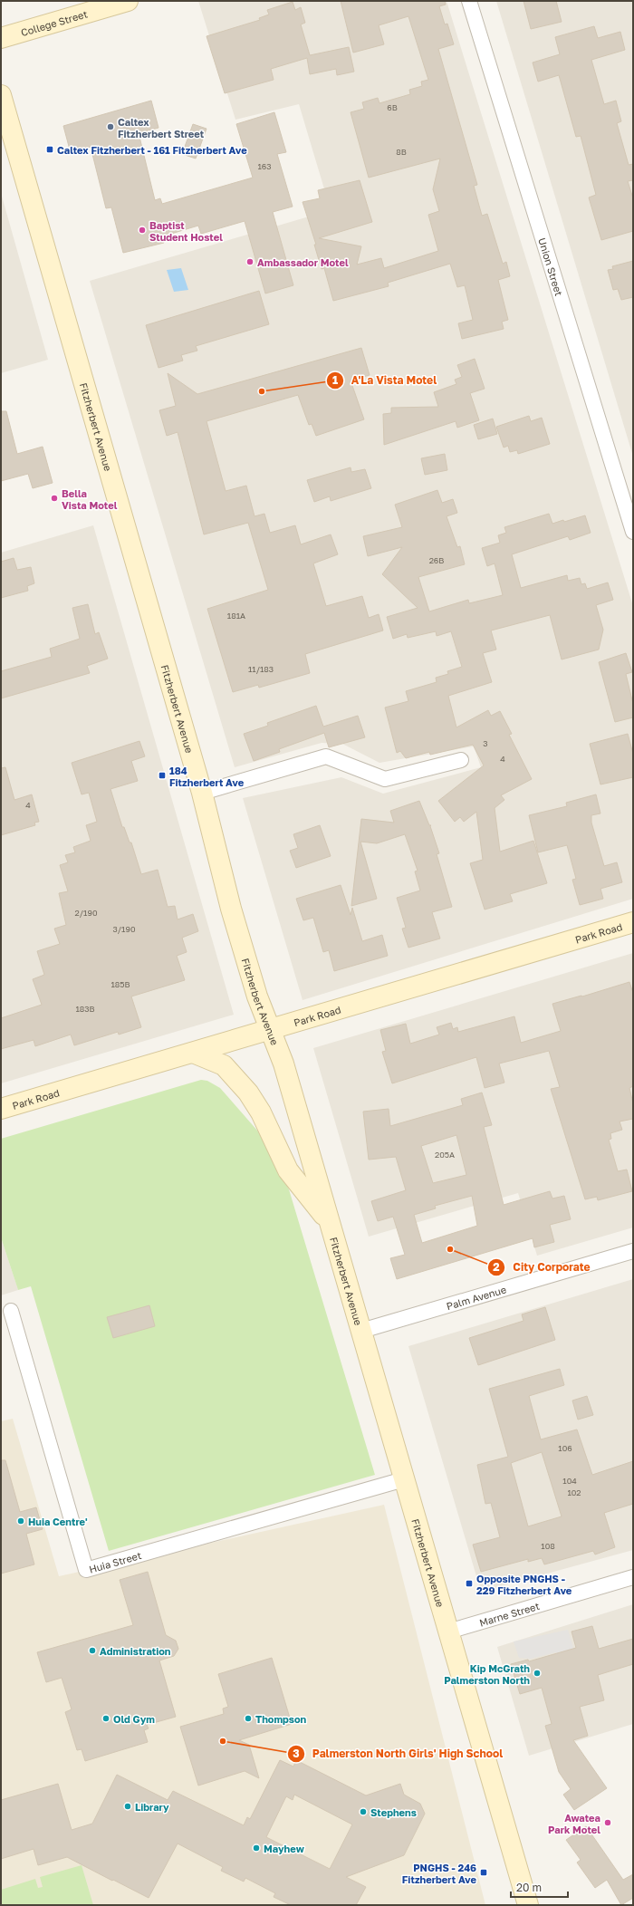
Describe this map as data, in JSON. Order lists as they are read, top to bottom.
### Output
{
  "streets": {
    "main road": ["College Street", "Fitzherbert Avenue", "Park Road"],
    "street": [
      "Union Street",
      "Palm Avenue",
      "Huia Street",
      "Marne Street"
    ]
  },
  "crossings": [
    ["Fitzherbert Avenue", "Park Road"],
    ["Fitzherbert Avenue", "Palm Avenue"],
    ["Fitzherbert Avenue", "Huia Street"],
    ["Fitzherbert Avenue", "Marne Street"]
  ],
  "places": {
    "other": [
      "Caltex Fitzherbert Street",
      "Baptist Student Hostel",
      "Ambassador Motel",
      "A'La Vista Motel",
      "Bella Vista Motel",
      "City Corporate",
      "Huia Centre'",
      "Administration",
      "Kip McGrath Palmerston North",
      "Old Gym",
      "Thompson",
      "Palmerston North Girls' High School",
      "Library",
      "Stephens",
      "Awatea Park Motel",
      "Mayhew"
    ],
    "transit": [
      "Caltex Fitzherbert - 161 Fitzherbert Ave",
      "184 Fitzherbert Ave",
      "Opposite PNGHS - 229 Fitzherbert Ave",
      "PNGHS - 246 Fitzherbert Ave"
    ]
  },
  "house_numbers": [
    "6B",
    "8B",
    "163",
    "26B",
    "181A",
    "11/183",
    "3",
    "4",
    "4",
    "2/190",
    "3/190",
    "185B",
    "183B",
    "205A",
    "106",
    "104",
    "102",
    "108"
  ],
  "scale_bar": "20 m"
}
